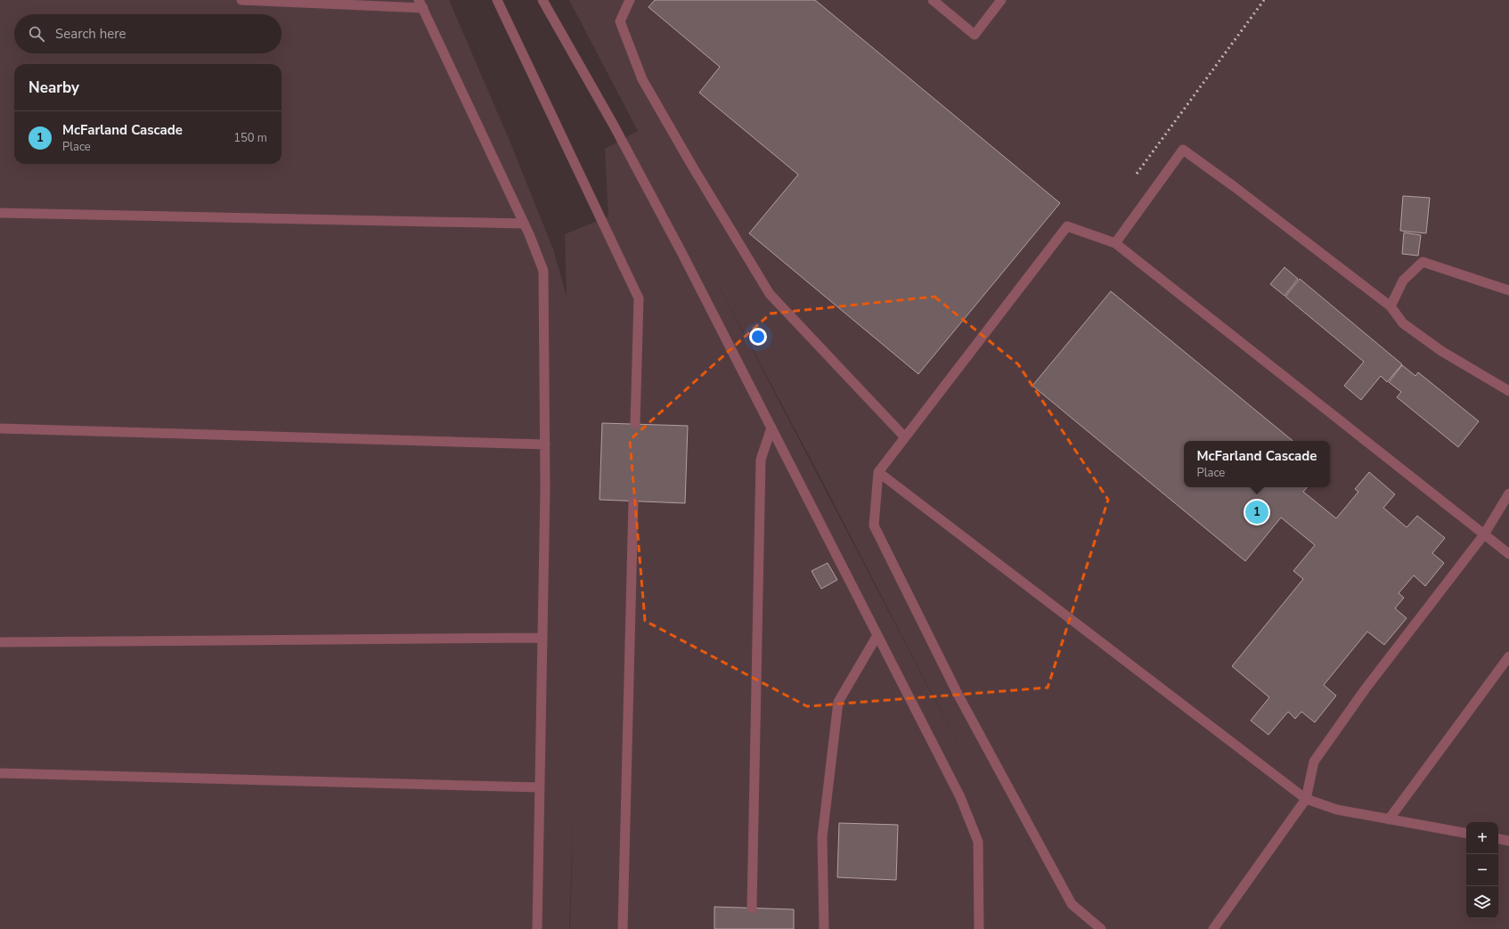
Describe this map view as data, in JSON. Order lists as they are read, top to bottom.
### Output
{
  "page": {
    "search": "Search here",
    "heading": "Nearby",
    "list": [
      {
        "mark": "1",
        "name": "McFarland Cascade",
        "note": "Place",
        "value": "150 m"
      }
    ],
    "popup": ["McFarland Cascade", "Place"],
    "pins": "1",
    "map_buttons": ["+", "−"]
  }
}
